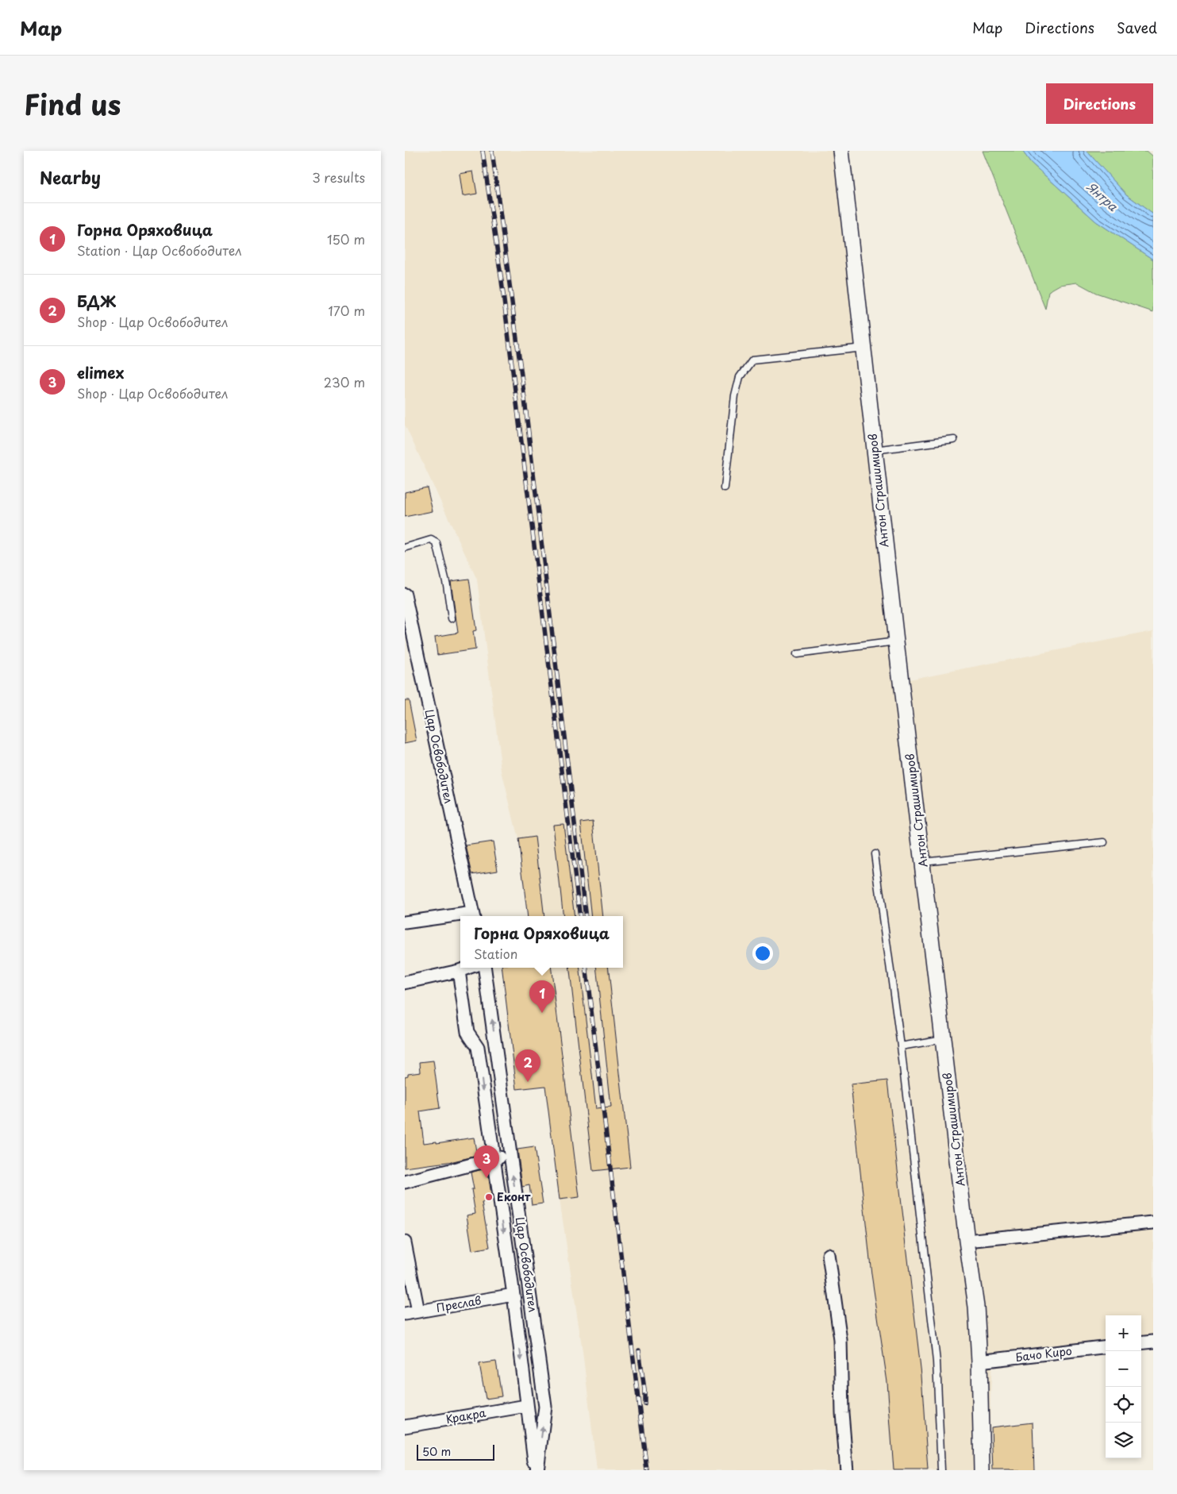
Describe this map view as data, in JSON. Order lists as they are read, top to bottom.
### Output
{
  "streets": {
    "street": [
      "Антон Страшимиров",
      "Цар Освободител",
      "Преслав",
      "Бачо Киро",
      "Кракра"
    ]
  },
  "crossings": [
    ["Антон Страшимиров", "Бачо Киро"],
    ["Цар Освободител", "Преслав"],
    ["Цар Освободител", "Кракра"]
  ],
  "water": ["Янтра"],
  "places": ["Еконт"],
  "scale_bar": "50 m",
  "page": {
    "header": "Map",
    "nav": ["Map", "Directions", "Saved"],
    "title": "Find us",
    "buttons": "Directions",
    "heading": ["Nearby", "3 results"],
    "list": [
      {
        "mark": "1",
        "name": "Горна Оряховица",
        "note": "Station · Цар Освободител",
        "value": "150 m"
      },
      {
        "mark": "2",
        "name": "БДЖ",
        "note": "Shop · Цар Освободител",
        "value": "170 m"
      },
      {
        "mark": "3",
        "name": "elimex",
        "note": "Shop · Цар Освободител",
        "value": "230 m"
      }
    ],
    "popup": ["Горна Оряховица", "Station"],
    "pins": ["1", "2", "3"],
    "map_buttons": ["+", "−"],
    "scale": "50 m"
  }
}
